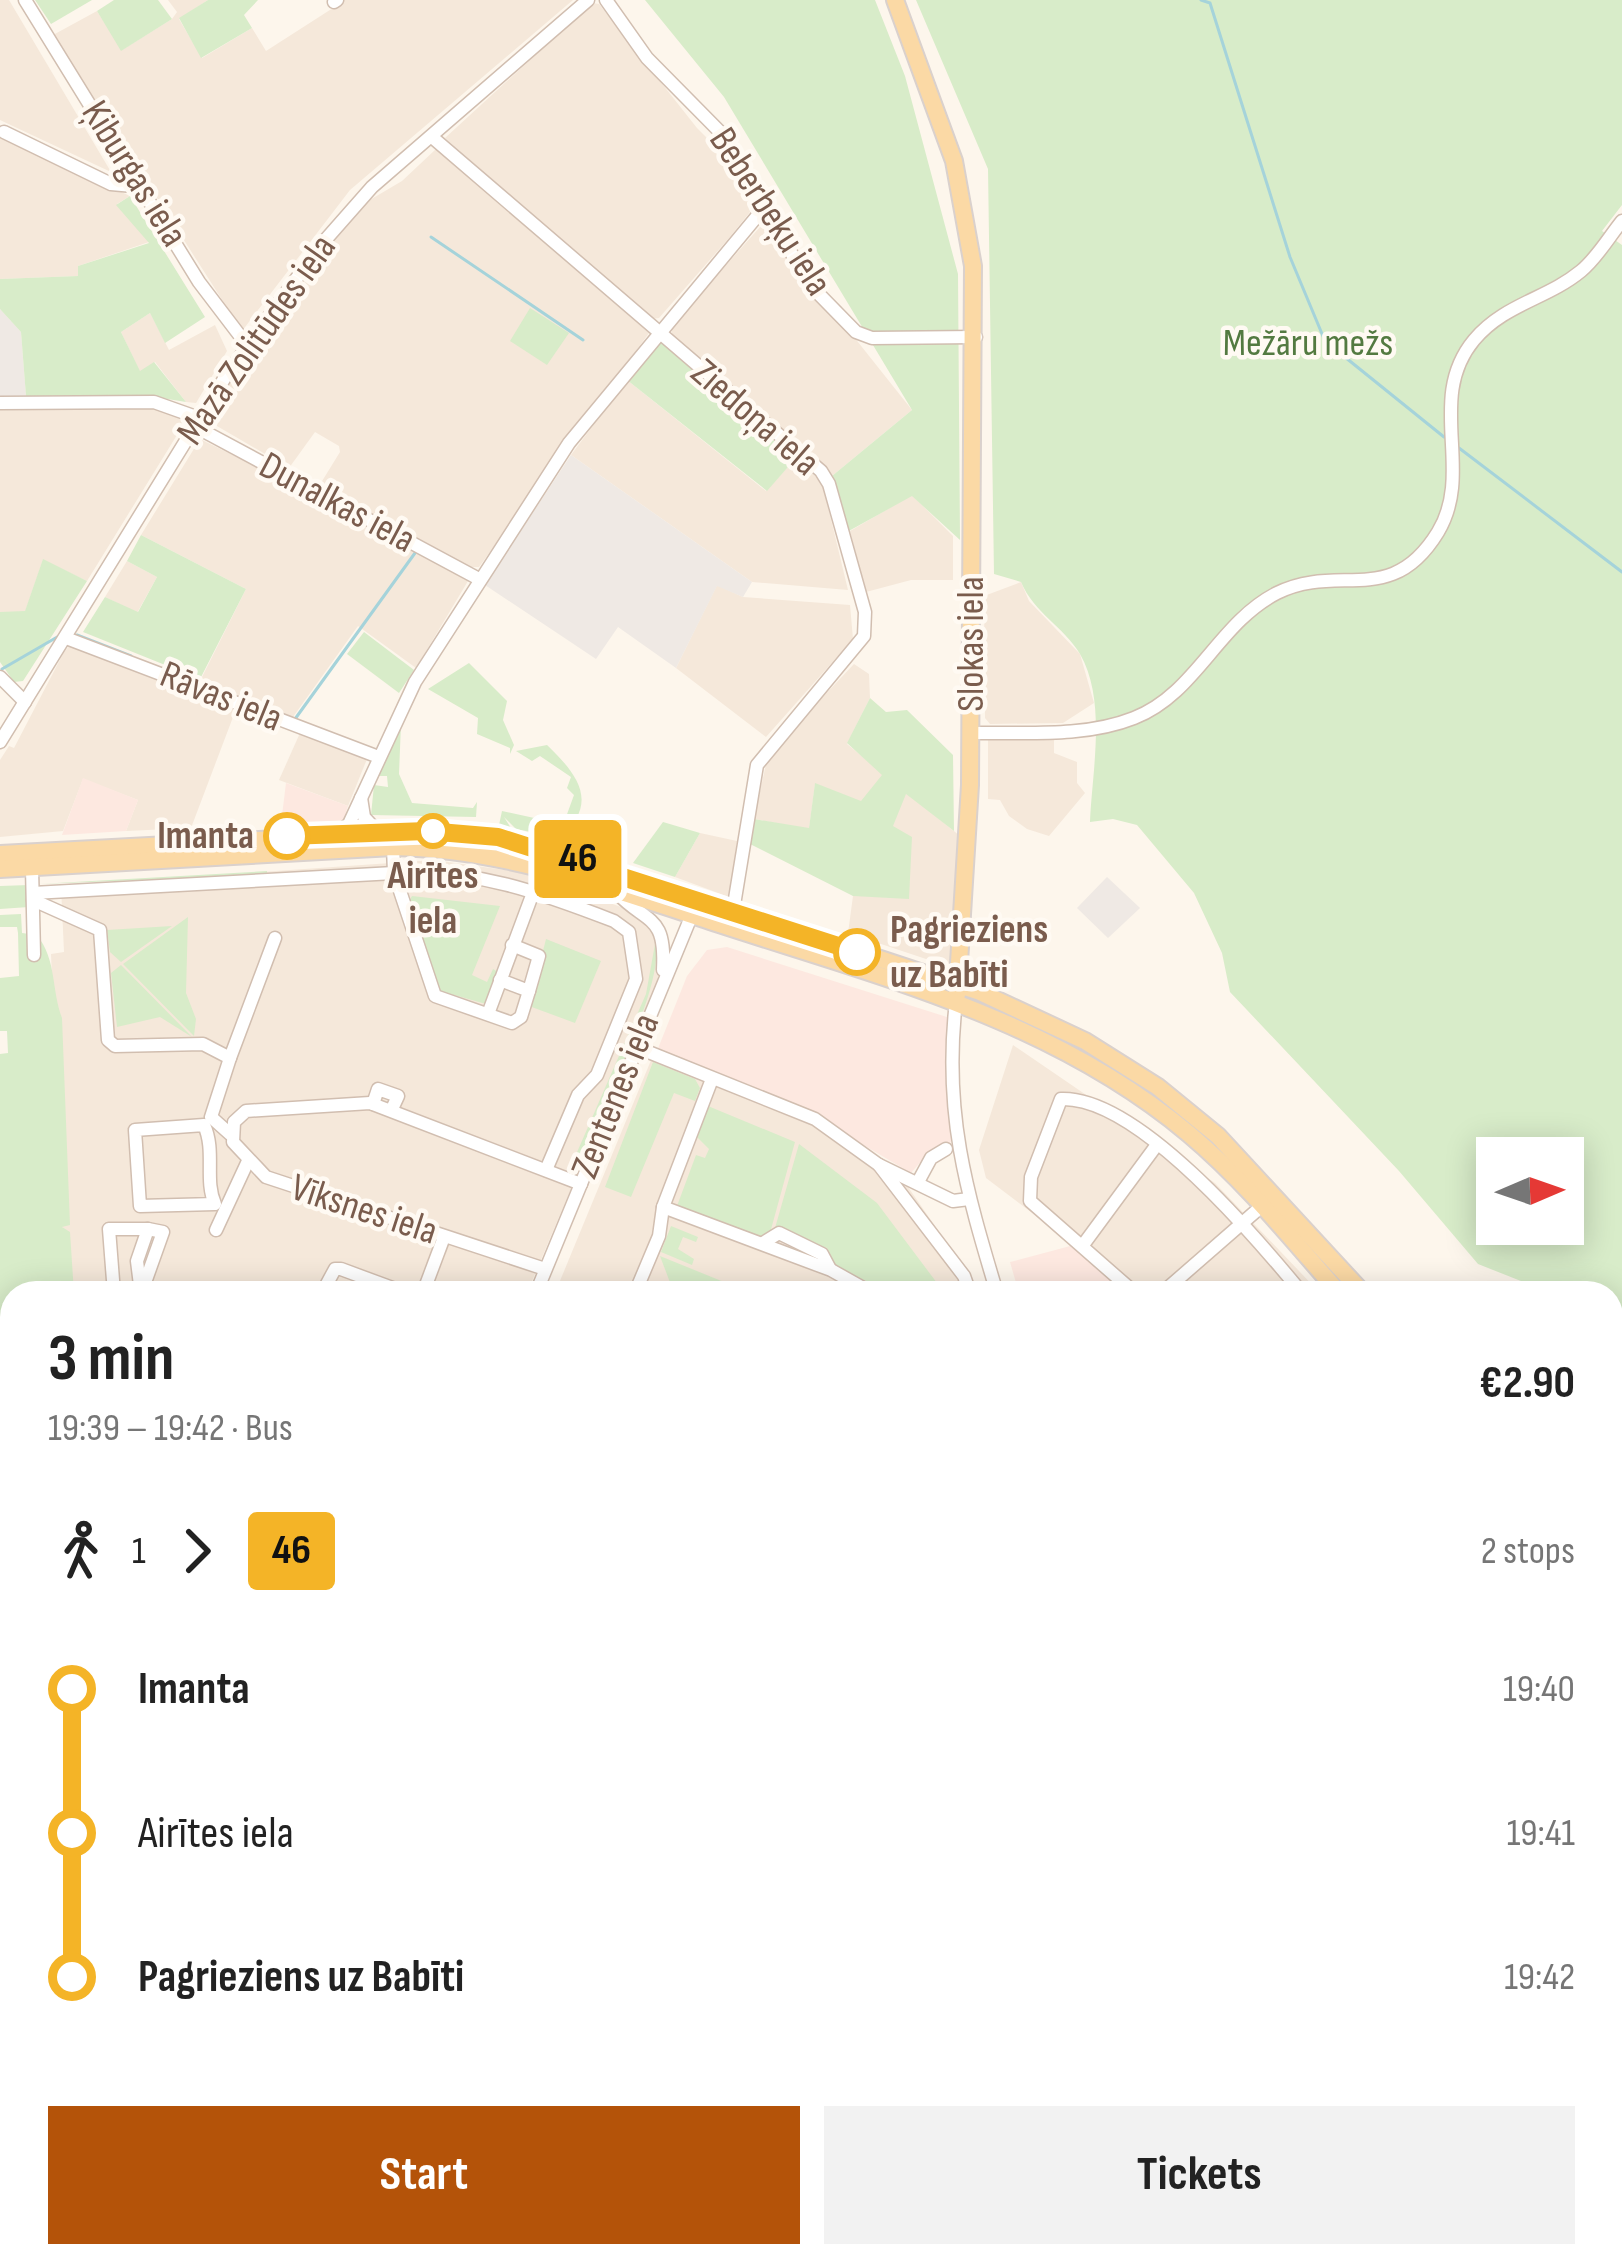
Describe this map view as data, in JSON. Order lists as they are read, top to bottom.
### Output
{
  "streets": {
    "main road": ["Slokas iela"],
    "street": [
      "Ķiburgas iela",
      "Beberbeķu iela",
      "Mazā Zolitūdes iela",
      "Ziedoņa iela",
      "Dunalkas iela",
      "Rāvas iela",
      "Zentenes iela",
      "Vīksnes iela"
    ]
  },
  "crossings": [
    ["Ķiburgas iela", "Mazā Zolitūdes iela"],
    ["Beberbeķu iela", "Slokas iela"],
    ["Mazā Zolitūdes iela", "Ziedoņa iela"],
    ["Mazā Zolitūdes iela", "Dunalkas iela"],
    ["Mazā Zolitūdes iela", "Rāvas iela"],
    ["Zentenes iela", "Vīksnes iela"]
  ],
  "parks": ["Mežāru mežs"],
  "places": ["Airītes iela", "Imanta", "Pagrieziens uz Babīti"],
  "lines": ["bus line 46"],
  "north": "right",
  "page": {
    "on_map": "46",
    "heading": ["3 min", "19:39 – 19:42 · Bus", "€2.90"],
    "legs": ["1", "46", "2 stops"],
    "list": [
      {
        "name": "Imanta",
        "value": "19:40"
      },
      {
        "name": "Airītes iela",
        "value": "19:41"
      },
      {
        "name": "Pagrieziens uz Babīti",
        "value": "19:42"
      }
    ],
    "buttons": ["Start", "Tickets"]
  }
}
